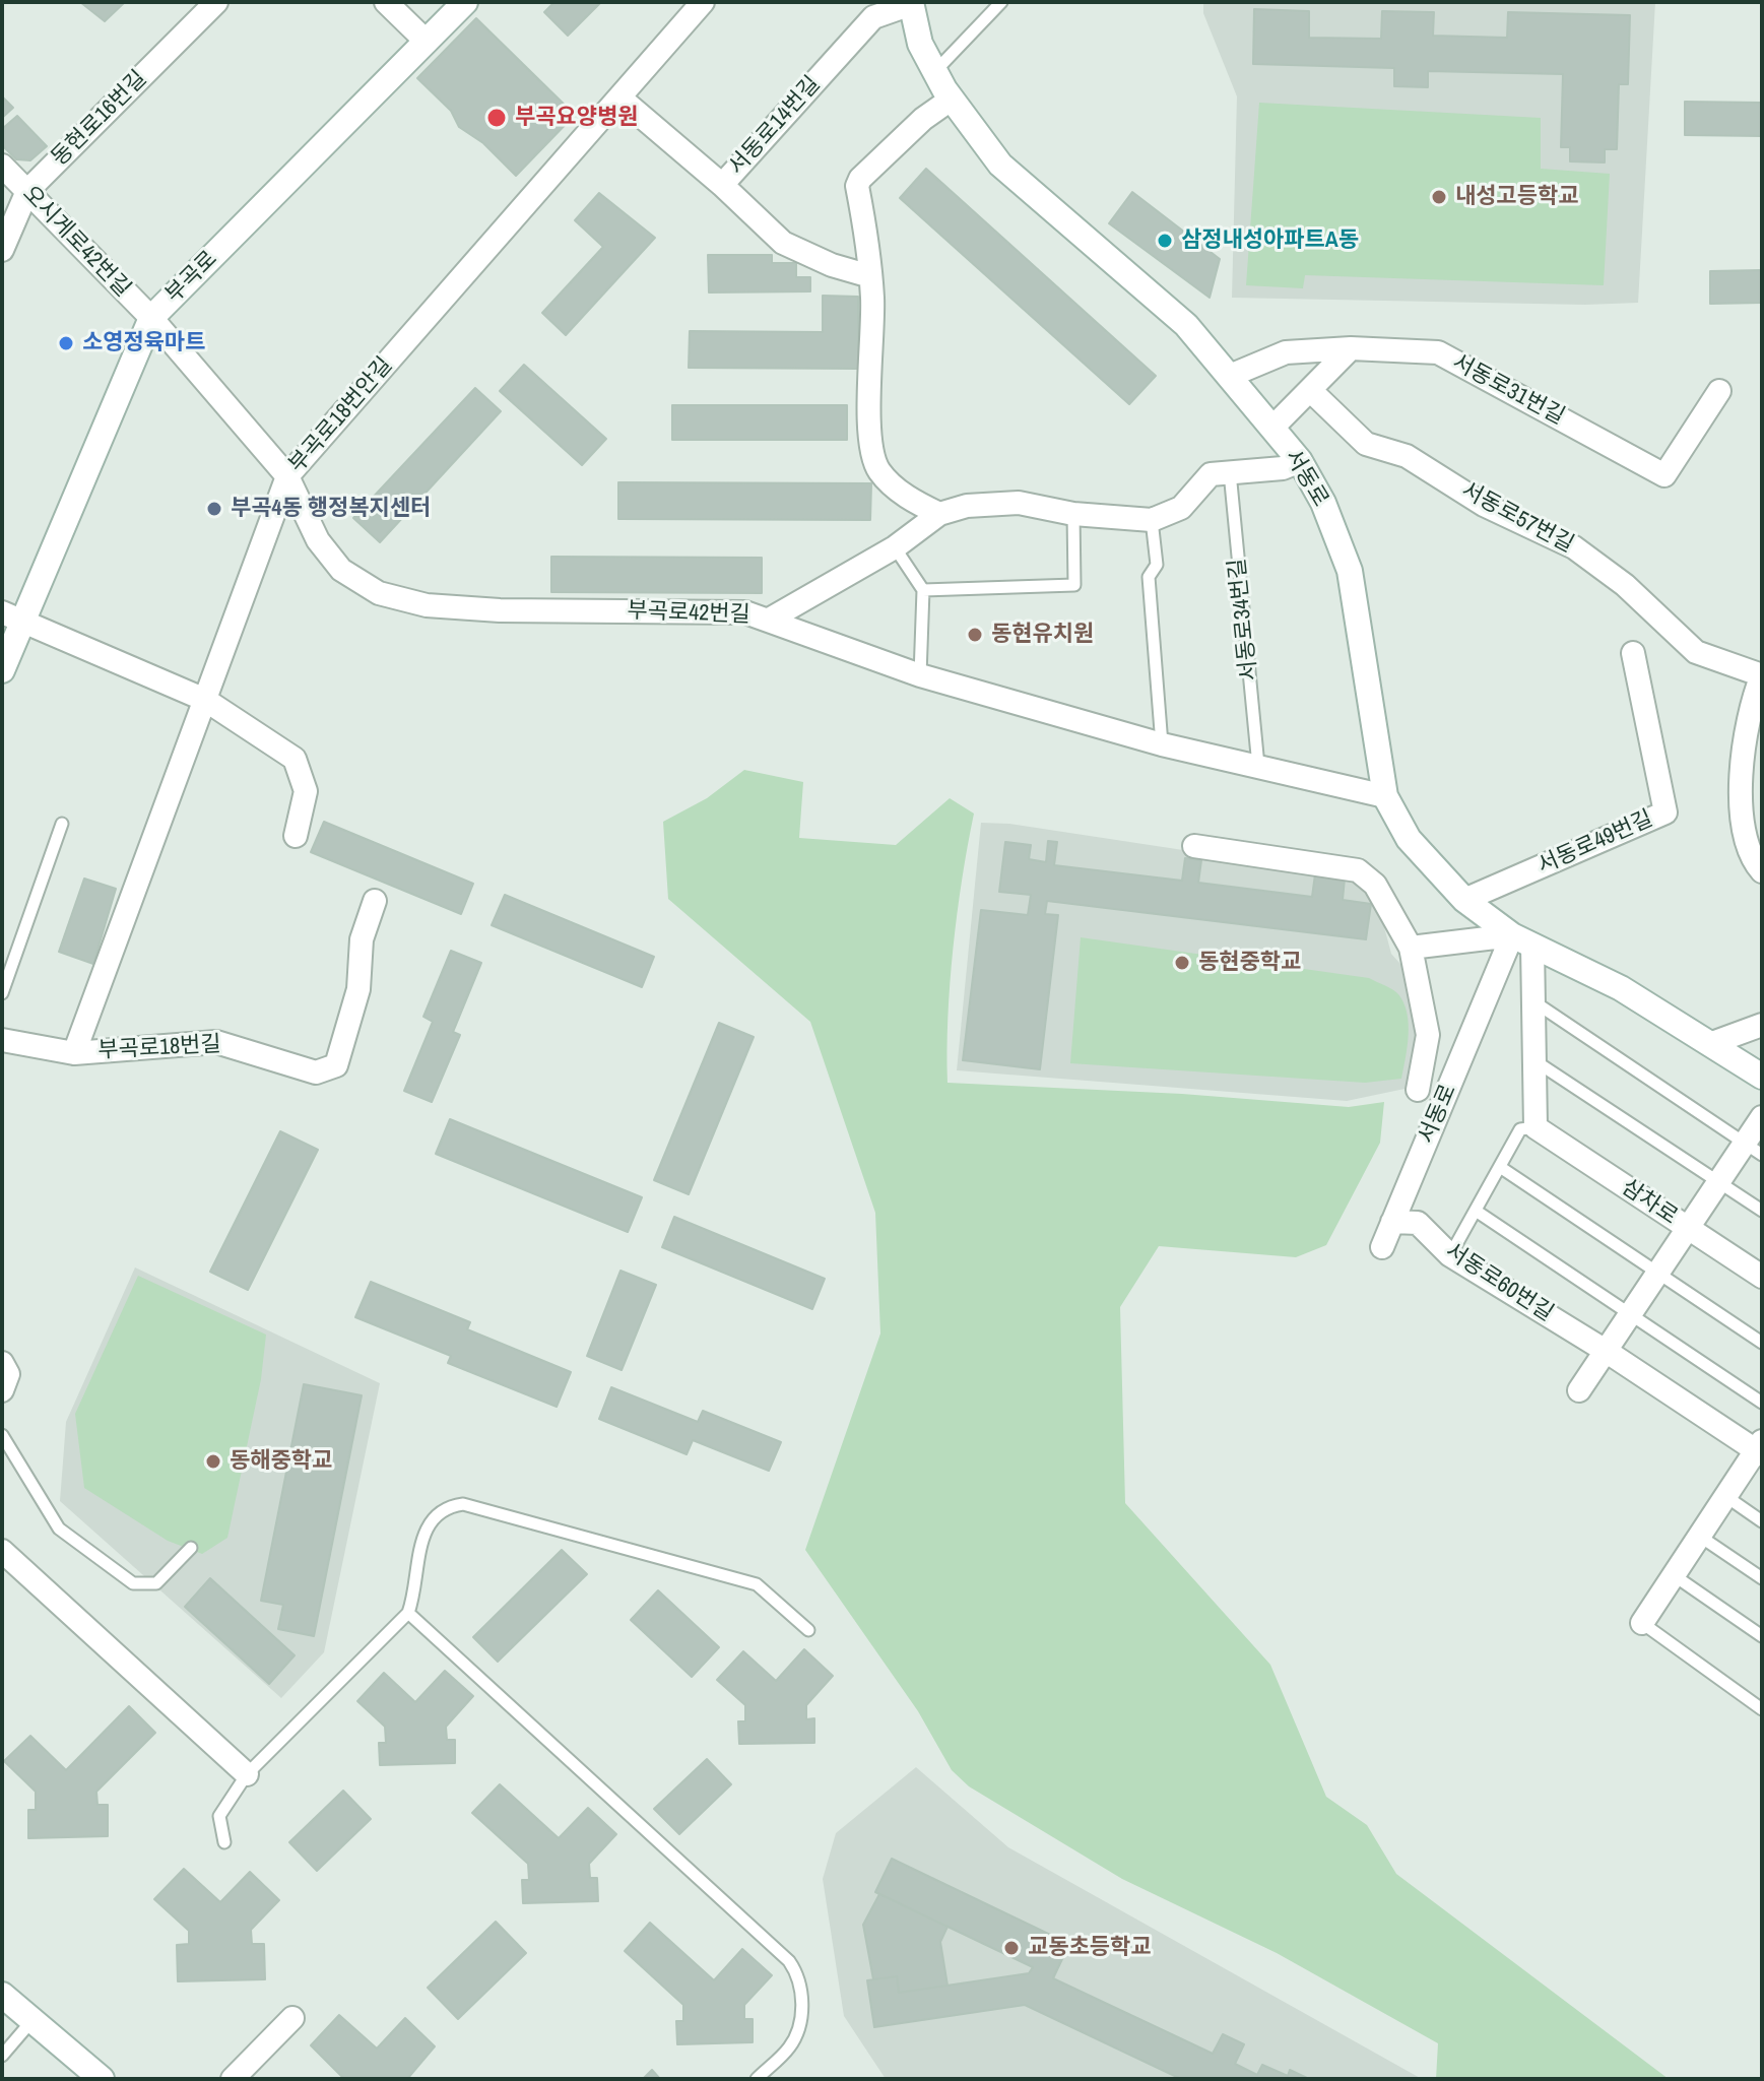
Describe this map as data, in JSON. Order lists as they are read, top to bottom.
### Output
{
  "streets": {
    "street": [
      "동현로16번길",
      "서동로14번길",
      "오시게로42번길",
      "부곡로",
      "서동로31번길",
      "부곡로18번안길",
      "서동로",
      "서동로57번길",
      "부곡로42번길",
      "서동로49번길",
      "부곡로18번길",
      "삼차로",
      "서동로60번길"
    ],
    "lane": ["서동로34번길"]
  },
  "crossings": [
    ["동현로16번길", "오시게로42번길"],
    ["서동로14번길", "서동로"],
    ["오시게로42번길", "부곡로"],
    ["오시게로42번길", "부곡로42번길"],
    ["부곡로", "부곡로42번길"],
    ["부곡로18번안길", "부곡로42번길"],
    ["부곡로18번안길", "부곡로18번길"],
    ["서동로", "부곡로42번길"],
    ["서동로", "서동로49번길"],
    ["서동로", "서동로60번길"],
    ["부곡로42번길", "서동로34번길"]
  ],
  "places": [
    "부곡요양병원",
    "내성고등학교",
    "삼정내성아파트A동",
    "소영정육마트",
    "부곡4동 행정복지센터",
    "동현유치원",
    "동현중학교",
    "동해중학교",
    "교동초등학교"
  ]
}
